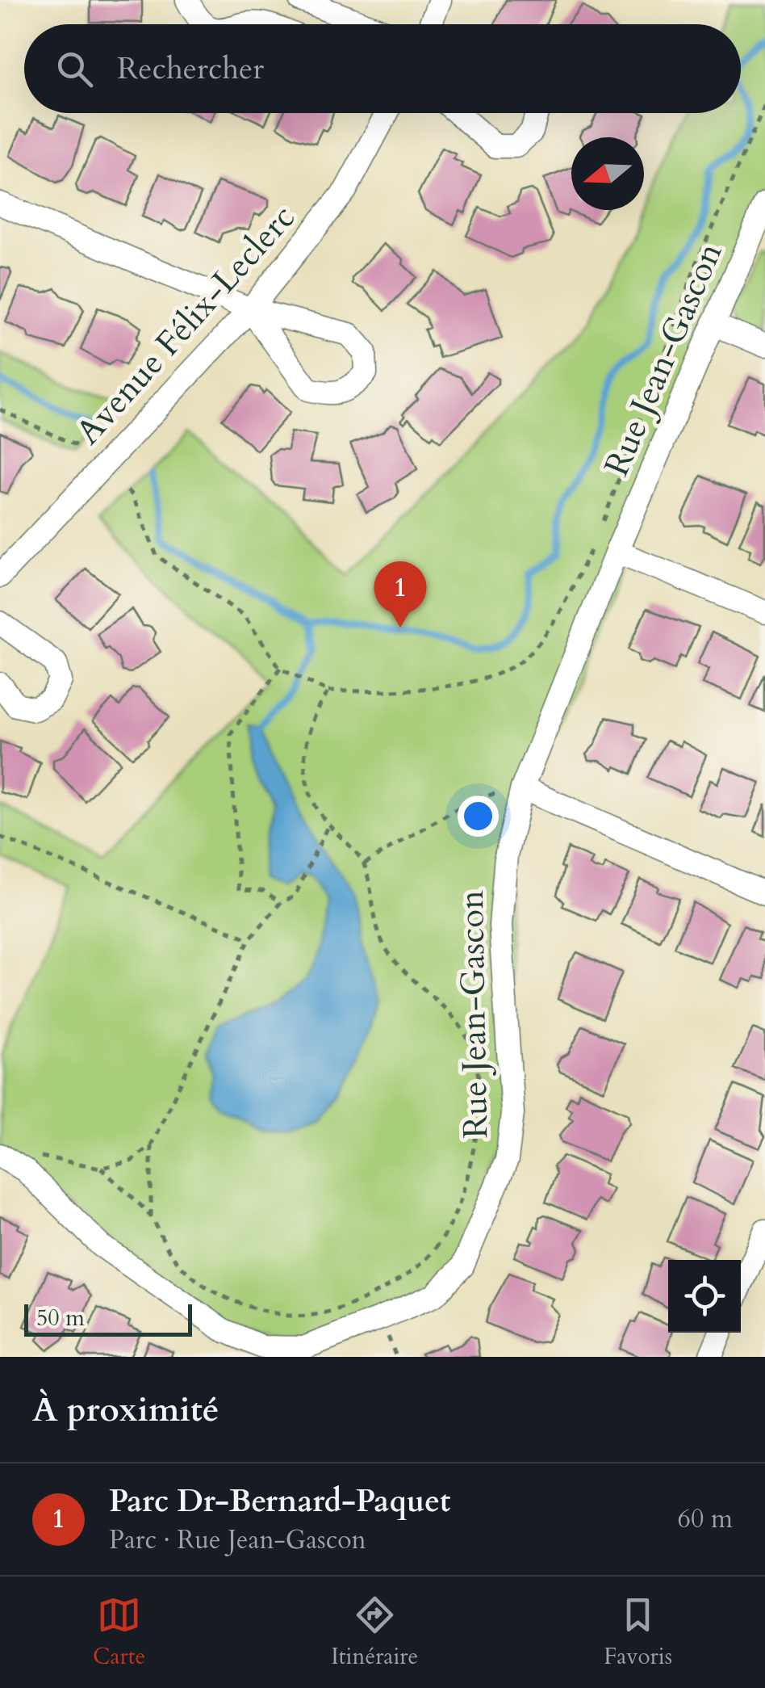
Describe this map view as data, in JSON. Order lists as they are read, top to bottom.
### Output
{
  "streets": {
    "street": ["Avenue Félix-Leclerc", "Rue Jean-Gascon"]
  },
  "scale_bar": "50 m",
  "north": "left",
  "page": {
    "search": "Rechercher",
    "pins": "1",
    "scale": "50 m",
    "heading": "À proximité",
    "list": [
      {
        "mark": "1",
        "name": "Parc Dr-Bernard-Paquet",
        "note": "Parc · Rue Jean-Gascon",
        "value": "60 m"
      }
    ],
    "nav": ["Carte", "Itinéraire", "Favoris"]
  }
}
